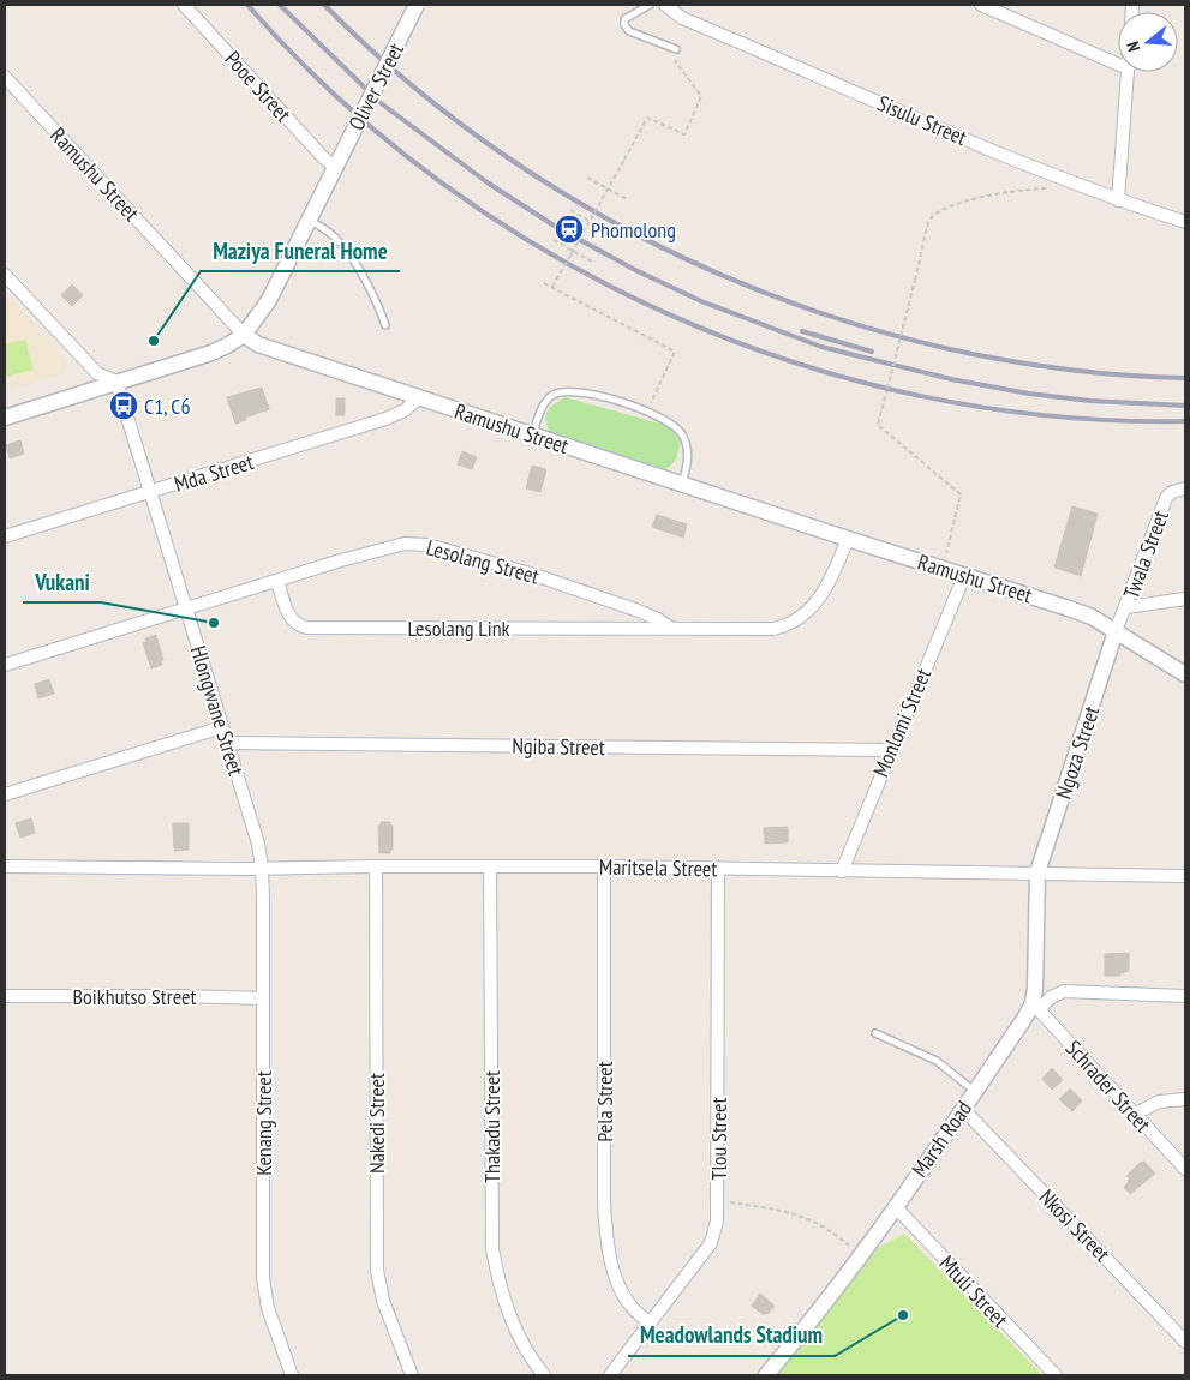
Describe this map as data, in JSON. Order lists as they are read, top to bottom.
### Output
{
  "streets": {
    "street": [
      "Pooe Street",
      "Oliver Street",
      "Sisulu Street",
      "Ramushu Street",
      "Mda Street",
      "Twala Street",
      "Lesolang Street",
      "Lesolang Link",
      "Hlongwane Street",
      "Monlomi Street",
      "Ngiba Street",
      "Ngoza Street",
      "Maritsela Street",
      "Boikhutso Street",
      "Schrader Street",
      "Pela Street",
      "Kenang Street",
      "Nakedi Street",
      "Thakadu Street",
      "Tlou Street",
      "Marsh Road",
      "Nkosi Street",
      "Mtuli Street"
    ]
  },
  "crossings": [
    ["Pooe Street", "Oliver Street"],
    ["Oliver Street", "Ramushu Street"],
    ["Ramushu Street", "Mda Street"],
    ["Ramushu Street", "Twala Street"],
    ["Ramushu Street", "Lesolang Street"],
    ["Ramushu Street", "Monlomi Street"],
    ["Ramushu Street", "Ngoza Street"],
    ["Mda Street", "Hlongwane Street"],
    ["Twala Street", "Ngoza Street"],
    ["Lesolang Street", "Lesolang Link"],
    ["Lesolang Street", "Hlongwane Street"],
    ["Hlongwane Street", "Ngiba Street"],
    ["Hlongwane Street", "Maritsela Street"],
    ["Hlongwane Street", "Kenang Street"],
    ["Monlomi Street", "Ngiba Street"],
    ["Monlomi Street", "Maritsela Street"],
    ["Ngoza Street", "Maritsela Street"],
    ["Ngoza Street", "Marsh Road"],
    ["Maritsela Street", "Pela Street"],
    ["Maritsela Street", "Kenang Street"],
    ["Maritsela Street", "Nakedi Street"],
    ["Maritsela Street", "Thakadu Street"],
    ["Maritsela Street", "Tlou Street"],
    ["Maritsela Street", "Marsh Road"],
    ["Boikhutso Street", "Kenang Street"],
    ["Schrader Street", "Marsh Road"],
    ["Pela Street", "Tlou Street"],
    ["Marsh Road", "Nkosi Street"],
    ["Marsh Road", "Mtuli Street"]
  ],
  "places": {
    "station": ["Phomolong"],
    "other": ["Maziya Funeral Home", "Vukani", "Meadowlands Stadium"],
    "bus stop": ["C1, C6"]
  },
  "north": "left"
}
